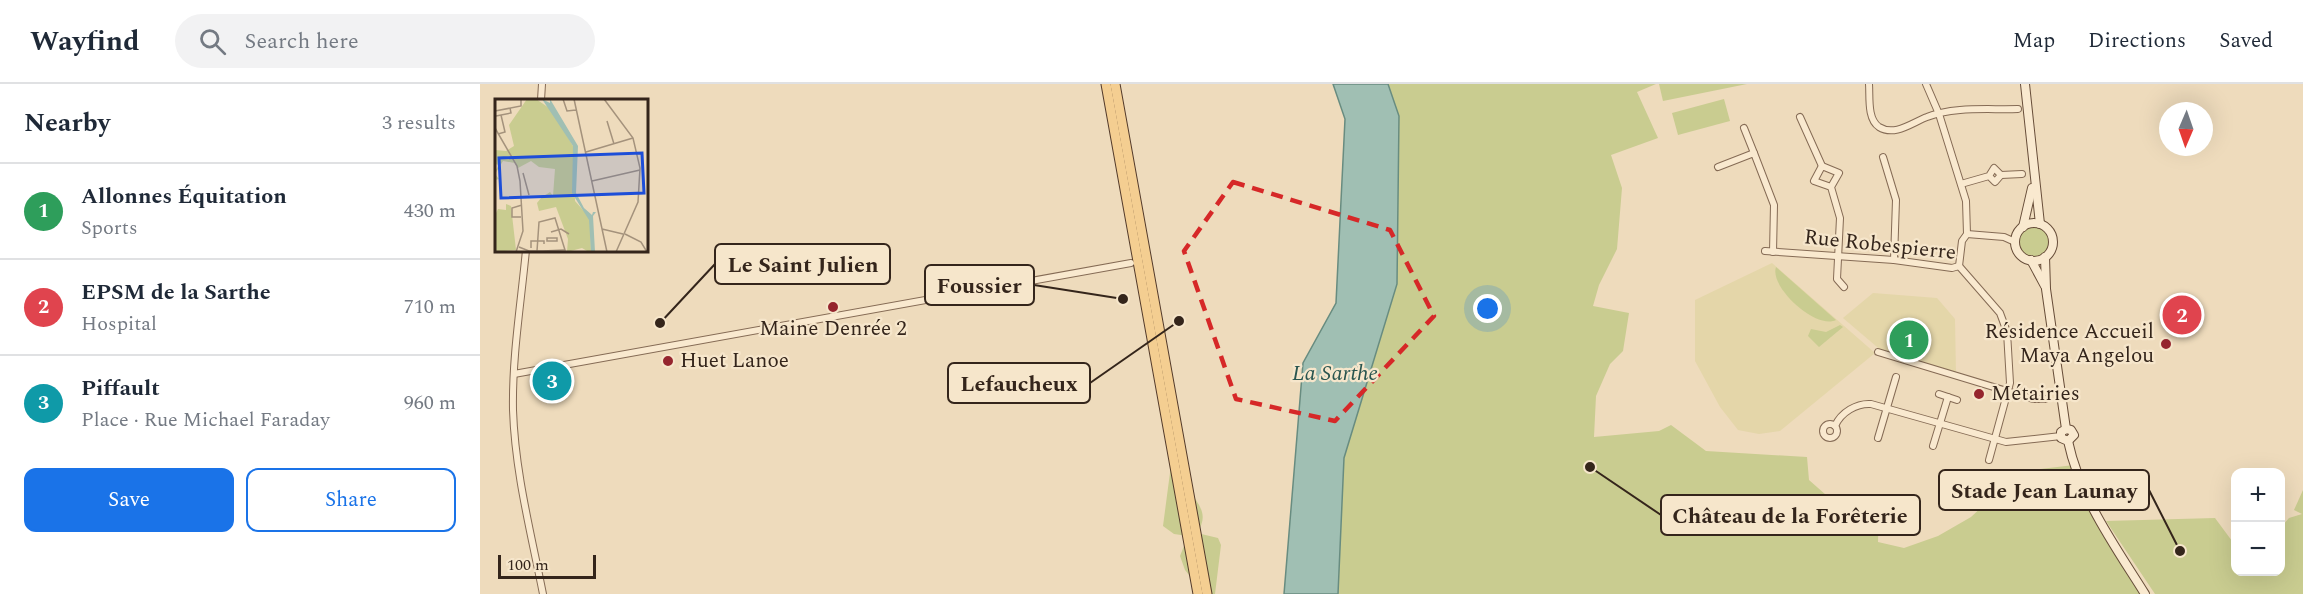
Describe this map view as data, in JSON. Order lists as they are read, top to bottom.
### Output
{
  "streets": {
    "street": ["Rue Robespierre"]
  },
  "water": ["La Sarthe"],
  "places": [
    "Foussier",
    "Maine Denrée 2",
    "Lefaucheux",
    "Le Saint Julien",
    "Résidence Accueil Maya Angelou",
    "Huet Lanoe",
    "Métairies",
    "Château de la Forêterie",
    "Stade Jean Launay"
  ],
  "scale_bar": "100 m",
  "north": "bottom",
  "page": {
    "header": "Wayfind",
    "search": "Search here",
    "nav": ["Map", "Directions", "Saved"],
    "heading": ["Nearby", "3 results"],
    "list": [
      {
        "mark": "1",
        "name": "Allonnes Équitation",
        "note": "Sports",
        "value": "430 m"
      },
      {
        "mark": "2",
        "name": "EPSM de la Sarthe",
        "note": "Hospital",
        "value": "710 m"
      },
      {
        "mark": "3",
        "name": "Piffault",
        "note": "Place · Rue Michael Faraday",
        "value": "960 m"
      }
    ],
    "pins": ["2", "1", "3"],
    "buttons": ["Save", "Share"],
    "map_buttons": ["+", "−"],
    "scale": "100 m"
  }
}
